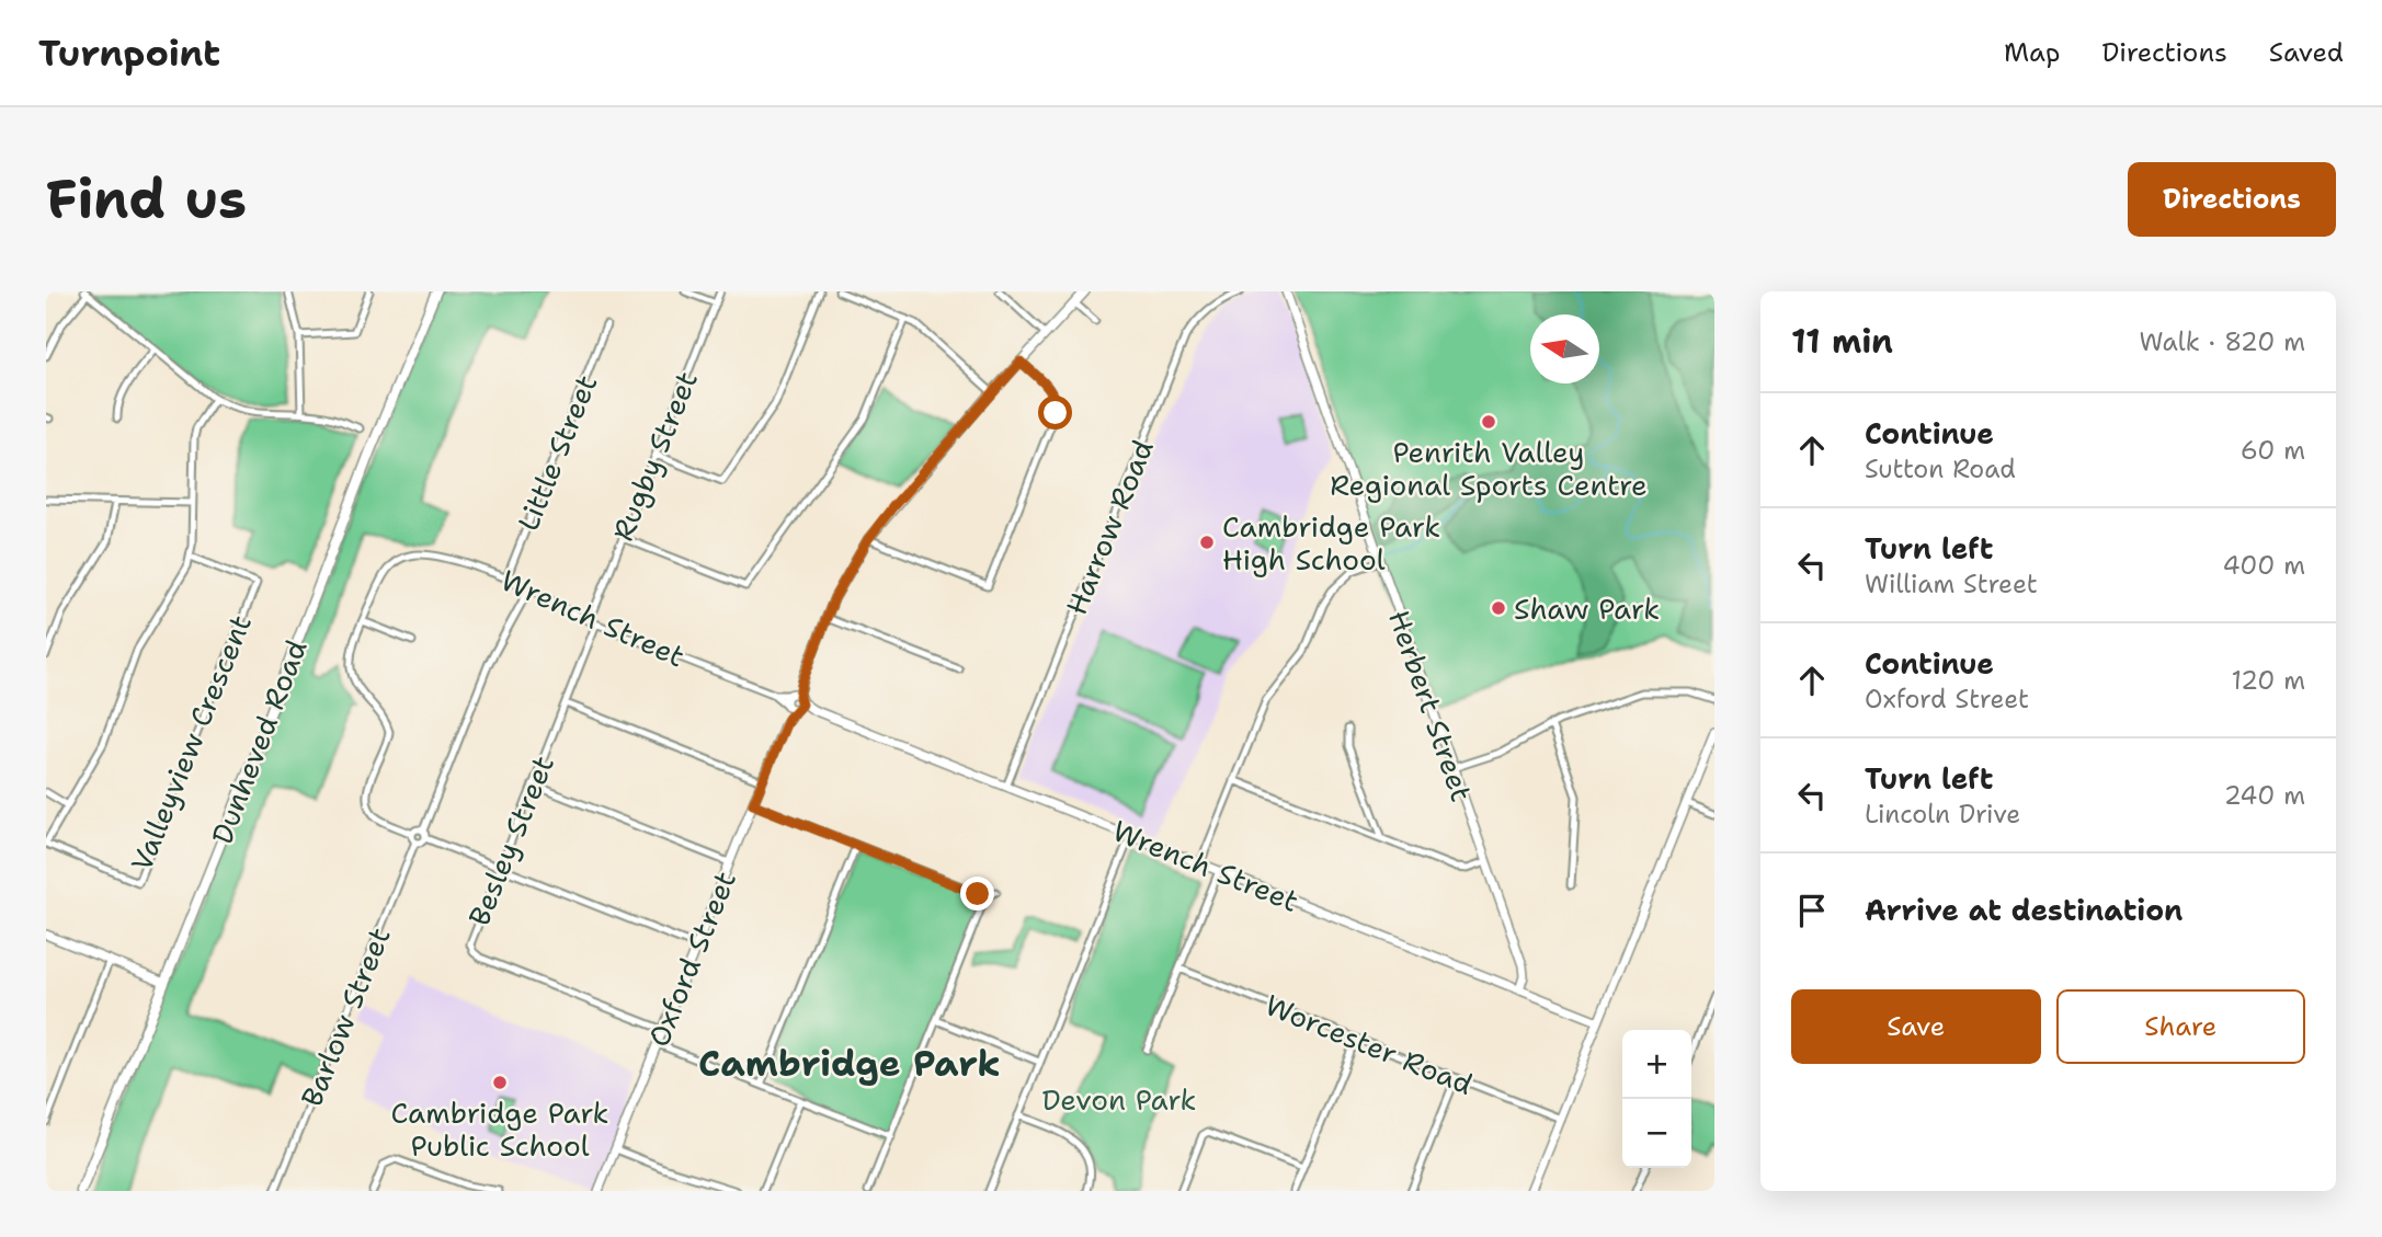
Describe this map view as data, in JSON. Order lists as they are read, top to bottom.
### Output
{
  "streets": {
    "main road": ["Dunheved Road"],
    "street": [
      "Little Street",
      "Rugby Street",
      "Harrow Road",
      "Wrench Street",
      "Herbert Street",
      "Valleyview Crescent",
      "Besley Street",
      "Oxford Street",
      "Barlow Street",
      "Worcester Road"
    ]
  },
  "crossings": [
    ["Little Street", "Wrench Street"],
    ["Rugby Street", "Wrench Street"],
    ["Rugby Street", "Besley Street"],
    ["Harrow Road", "Wrench Street"],
    ["Wrench Street", "Herbert Street"],
    ["Wrench Street", "Besley Street"],
    ["Wrench Street", "Oxford Street"],
    ["Besley Street", "Oxford Street"]
  ],
  "districts": ["Cambridge Park"],
  "parks": ["Devon Park"],
  "places": [
    "Penrith Valley Regional Sports Centre",
    "Cambridge Park High School",
    "Shaw Park",
    "Cambridge Park Public School"
  ],
  "north": "left",
  "page": {
    "header": "Turnpoint",
    "nav": ["Map", "Directions", "Saved"],
    "buttons": [
      "Directions",
      ["Save", "Share"]
    ],
    "title": "Find us",
    "heading": ["11 min", "Walk · 820 m"],
    "list": [
      ["Continue", "Sutton Road", "60 m"],
      ["Turn left", "William Street", "400 m"],
      ["Continue", "Oxford Street", "120 m"],
      ["Turn left", "Lincoln Drive", "240 m"],
      "Arrive at destination"
    ],
    "map_buttons": ["+", "−"]
  }
}
